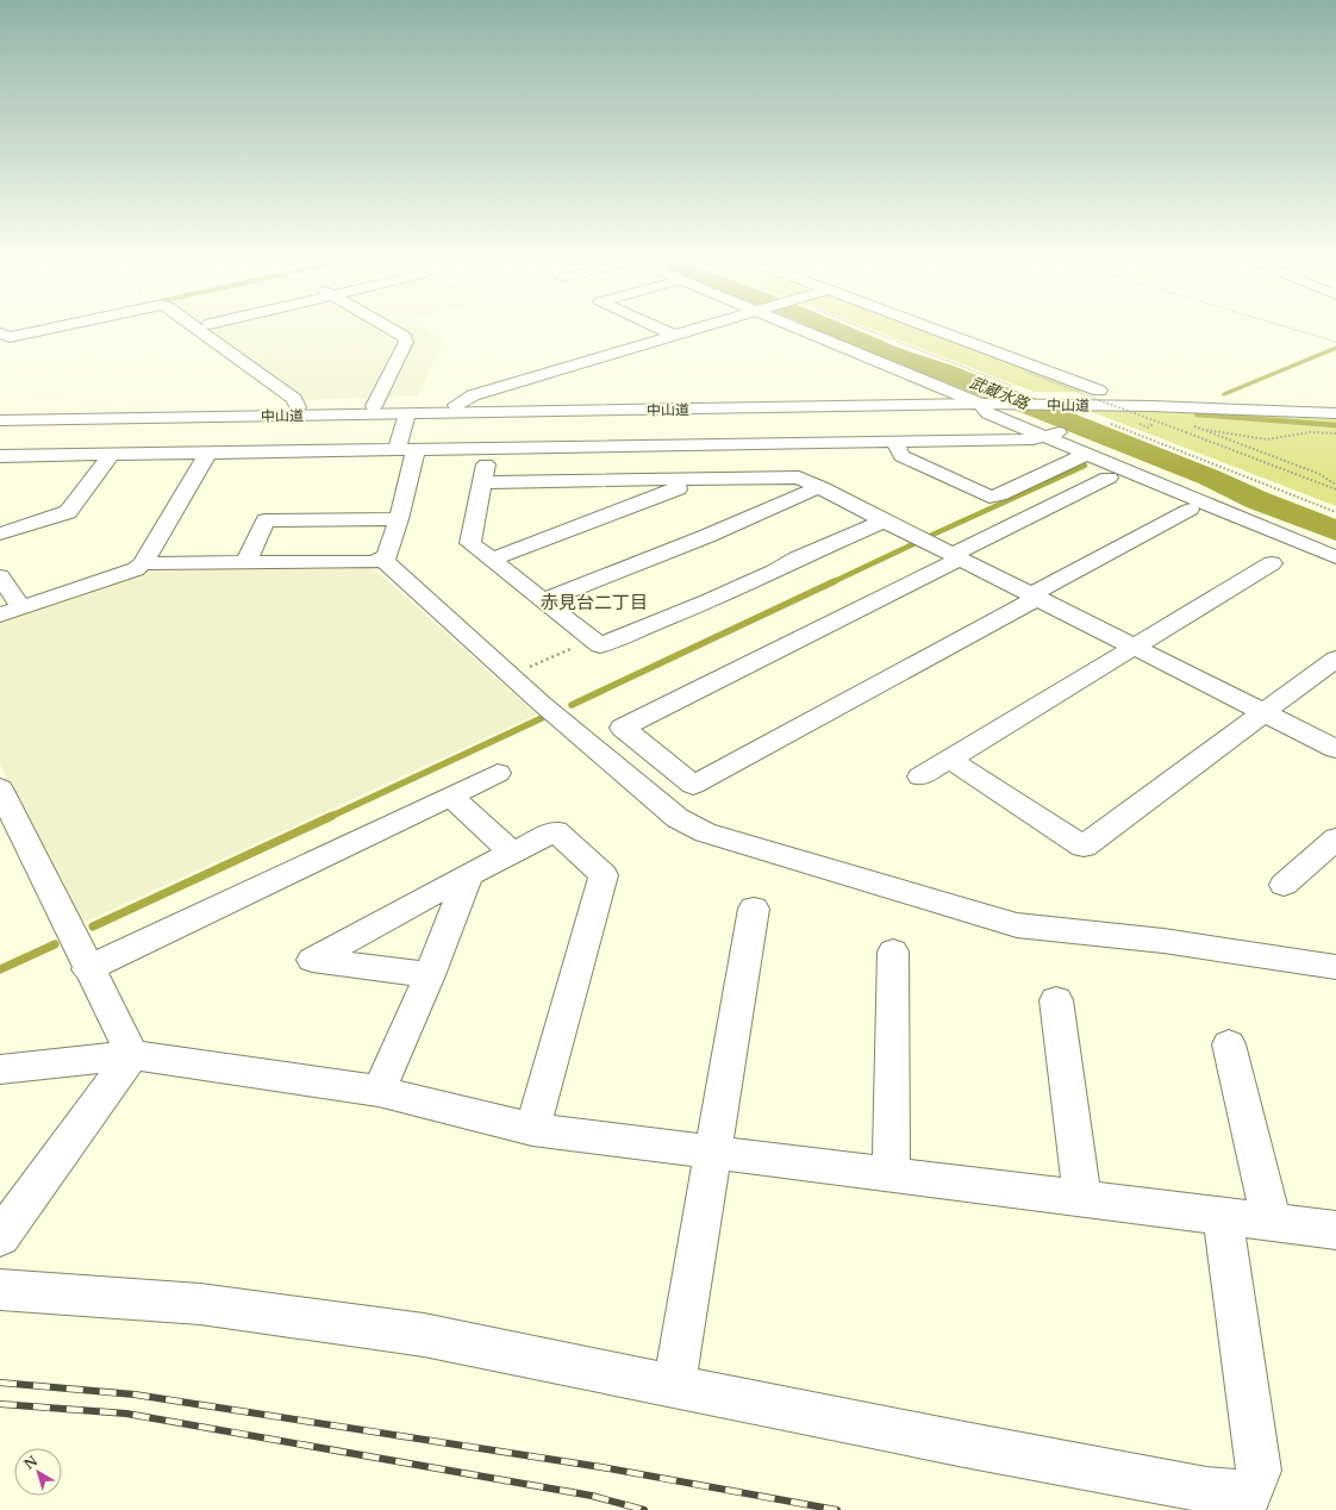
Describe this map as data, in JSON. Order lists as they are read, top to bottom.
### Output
{
  "streets": {
    "main road": ["中山道"]
  },
  "districts": ["赤見台二丁目"],
  "water": ["武蔵水路"],
  "north": "top left"
}
